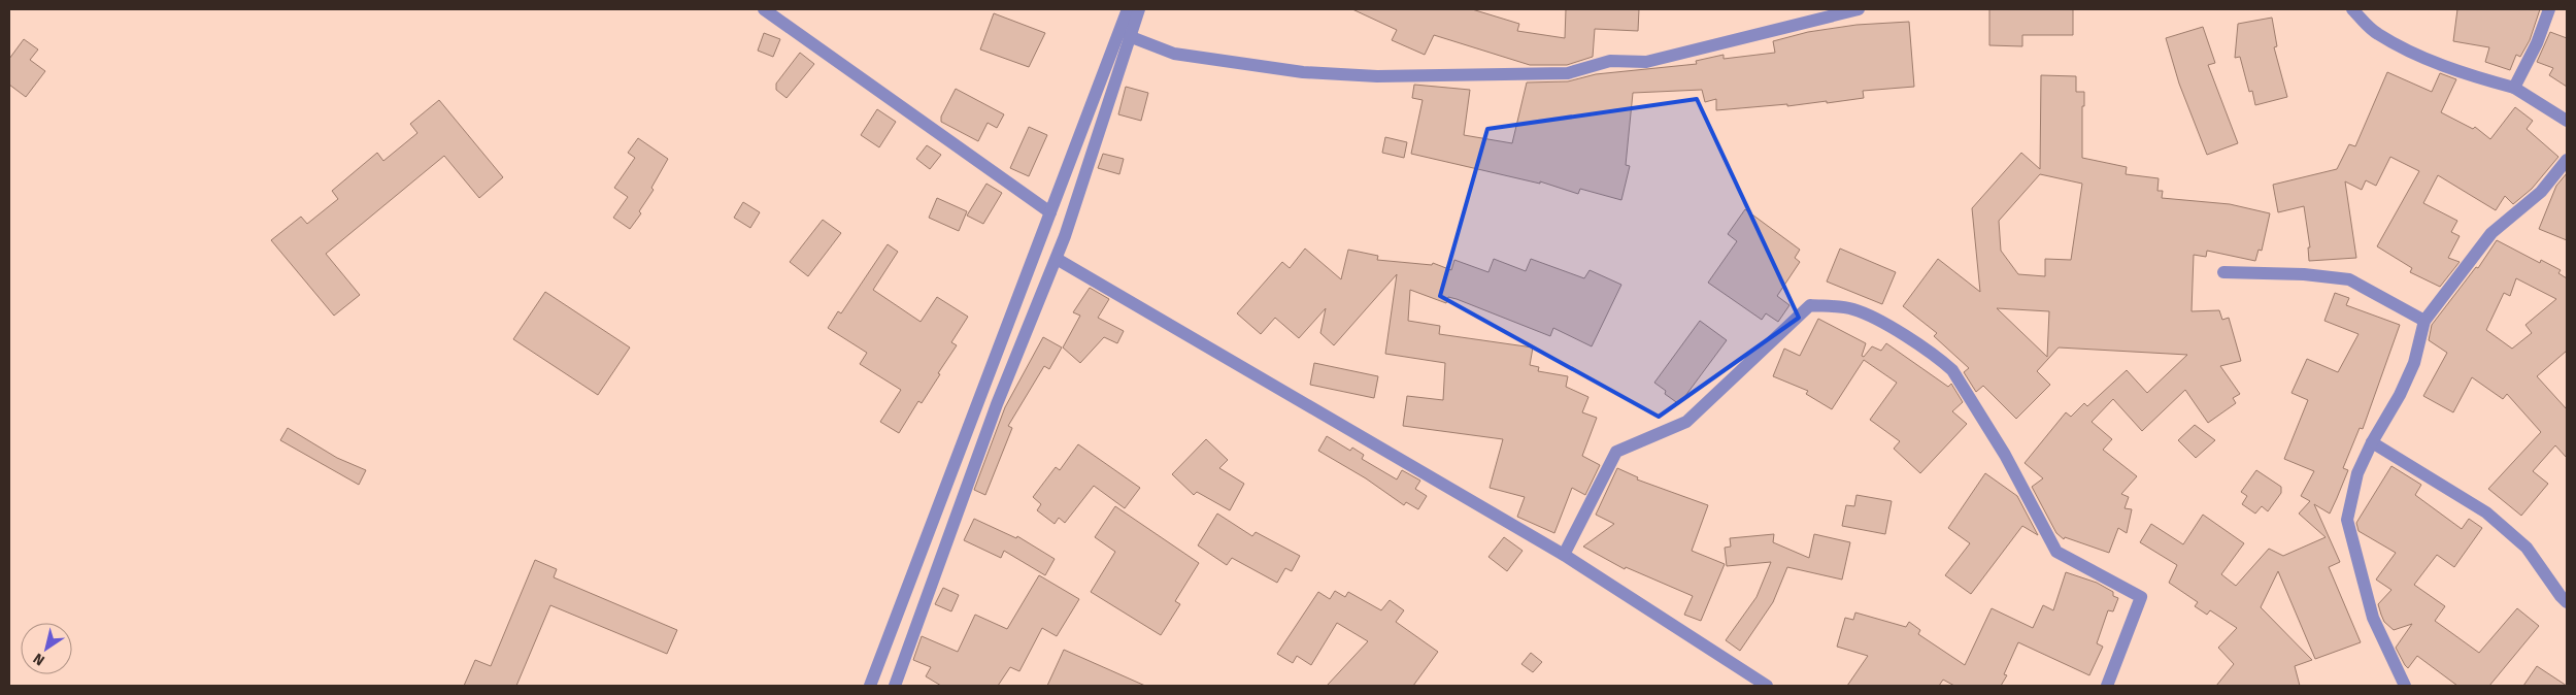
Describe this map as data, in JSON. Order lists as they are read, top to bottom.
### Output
{
  "north": "bottom left"
}
